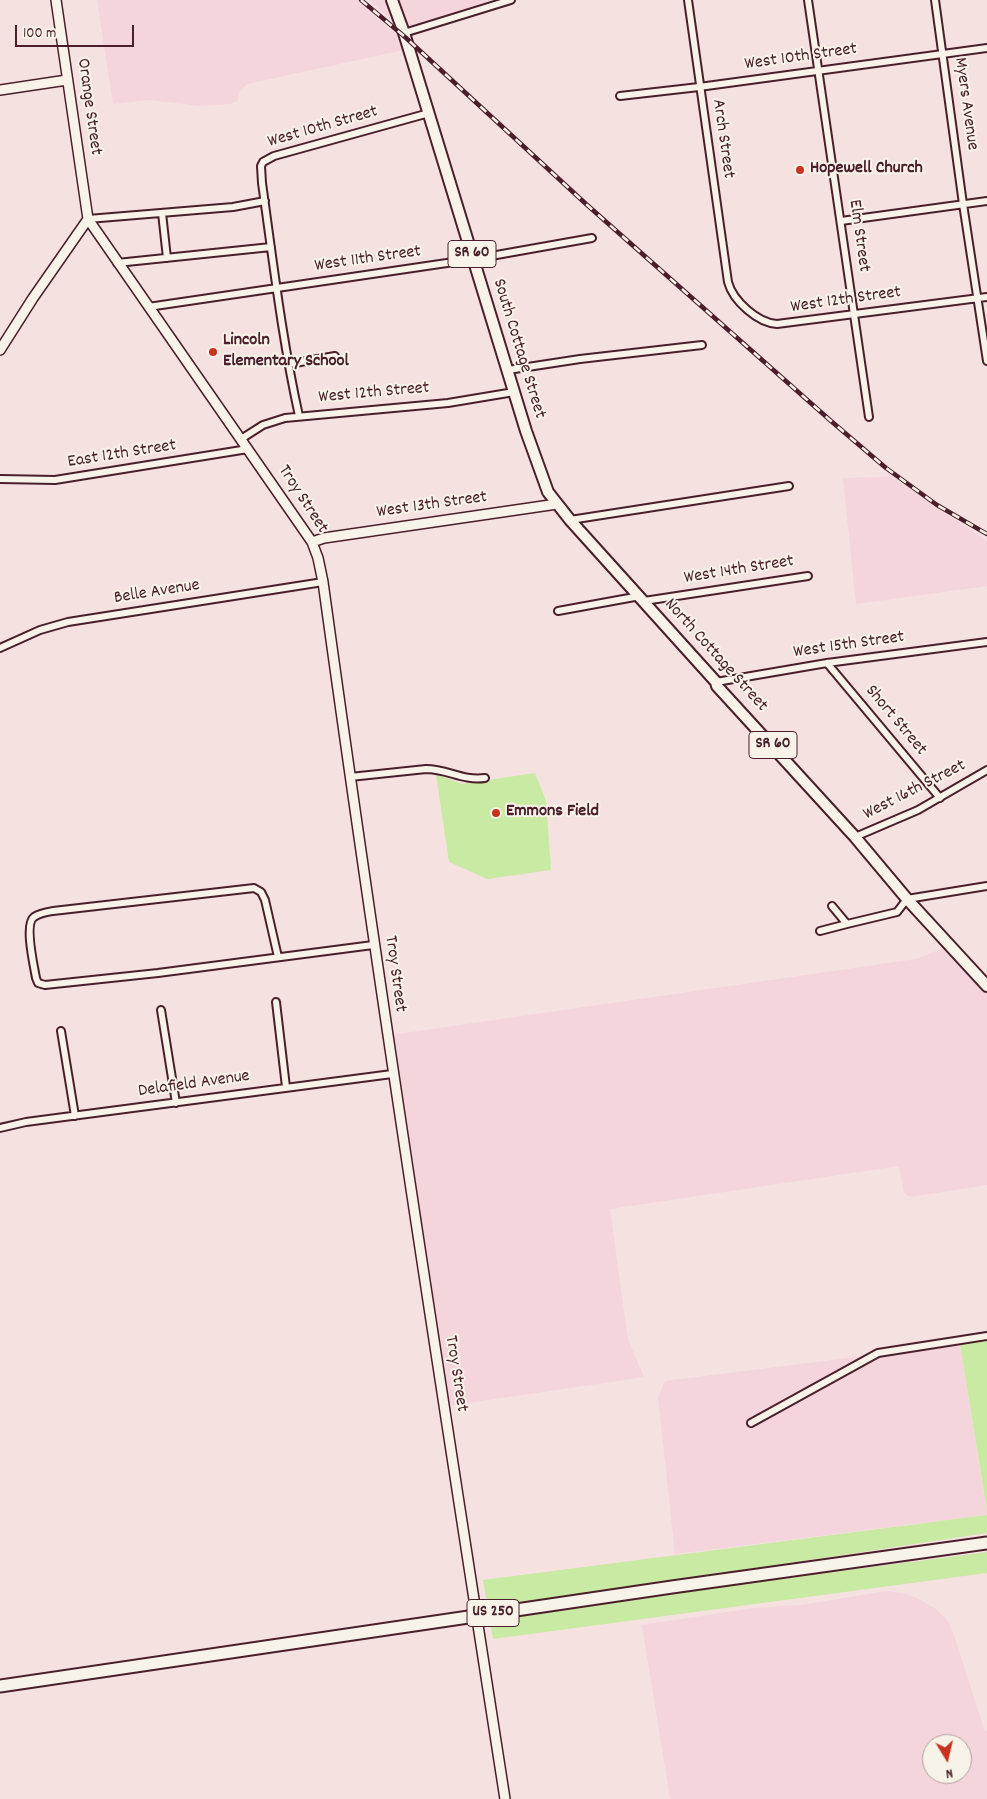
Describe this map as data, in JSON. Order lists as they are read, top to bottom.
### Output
{
  "streets": {
    "highway": ["US 250"],
    "main road": [
      "Orange Street",
      "SR 60",
      "South Cottage Street",
      "Troy Street",
      "West 13th Street",
      "North Cottage Street"
    ],
    "street": [
      "West 10th Street",
      "Myers Avenue",
      "Arch Street",
      "Elm Street",
      "West 11th Street",
      "West 12th Street",
      "East 12th Street",
      "West 14th Street",
      "Belle Avenue",
      "West 15th Street",
      "Short Street",
      "West 16th Street",
      "Delafield Avenue"
    ]
  },
  "crossings": [
    ["West 10th Street", "Myers Avenue"],
    ["West 10th Street", "Arch Street"],
    ["West 10th Street", "Elm Street"],
    ["West 10th Street", "West 11th Street"],
    ["West 10th Street", "West 12th Street"],
    ["West 10th Street", "South Cottage Street"],
    ["Myers Avenue", "West 12th Street"],
    ["Orange Street", "Troy Street"],
    ["Arch Street", "West 12th Street"],
    ["Elm Street", "West 12th Street"],
    ["West 11th Street", "South Cottage Street"],
    ["West 11th Street", "Troy Street"],
    ["West 12th Street", "South Cottage Street"],
    ["West 12th Street", "Troy Street"],
    ["South Cottage Street", "West 13th Street"],
    ["South Cottage Street", "North Cottage Street"],
    ["East 12th Street", "Troy Street"],
    ["Troy Street", "West 13th Street"],
    ["Troy Street", "Belle Avenue"],
    ["Troy Street", "Delafield Avenue"],
    ["Troy Street", "US 250"],
    ["West 13th Street", "North Cottage Street"],
    ["West 14th Street", "North Cottage Street"],
    ["West 15th Street", "North Cottage Street"],
    ["West 15th Street", "Short Street"],
    ["North Cottage Street", "West 16th Street"],
    ["Short Street", "West 16th Street"]
  ],
  "places": ["Hopewell Church", "Lincoln Elementary School", "Emmons Field"],
  "scale_bar": "100 m",
  "north": "bottom"
}
